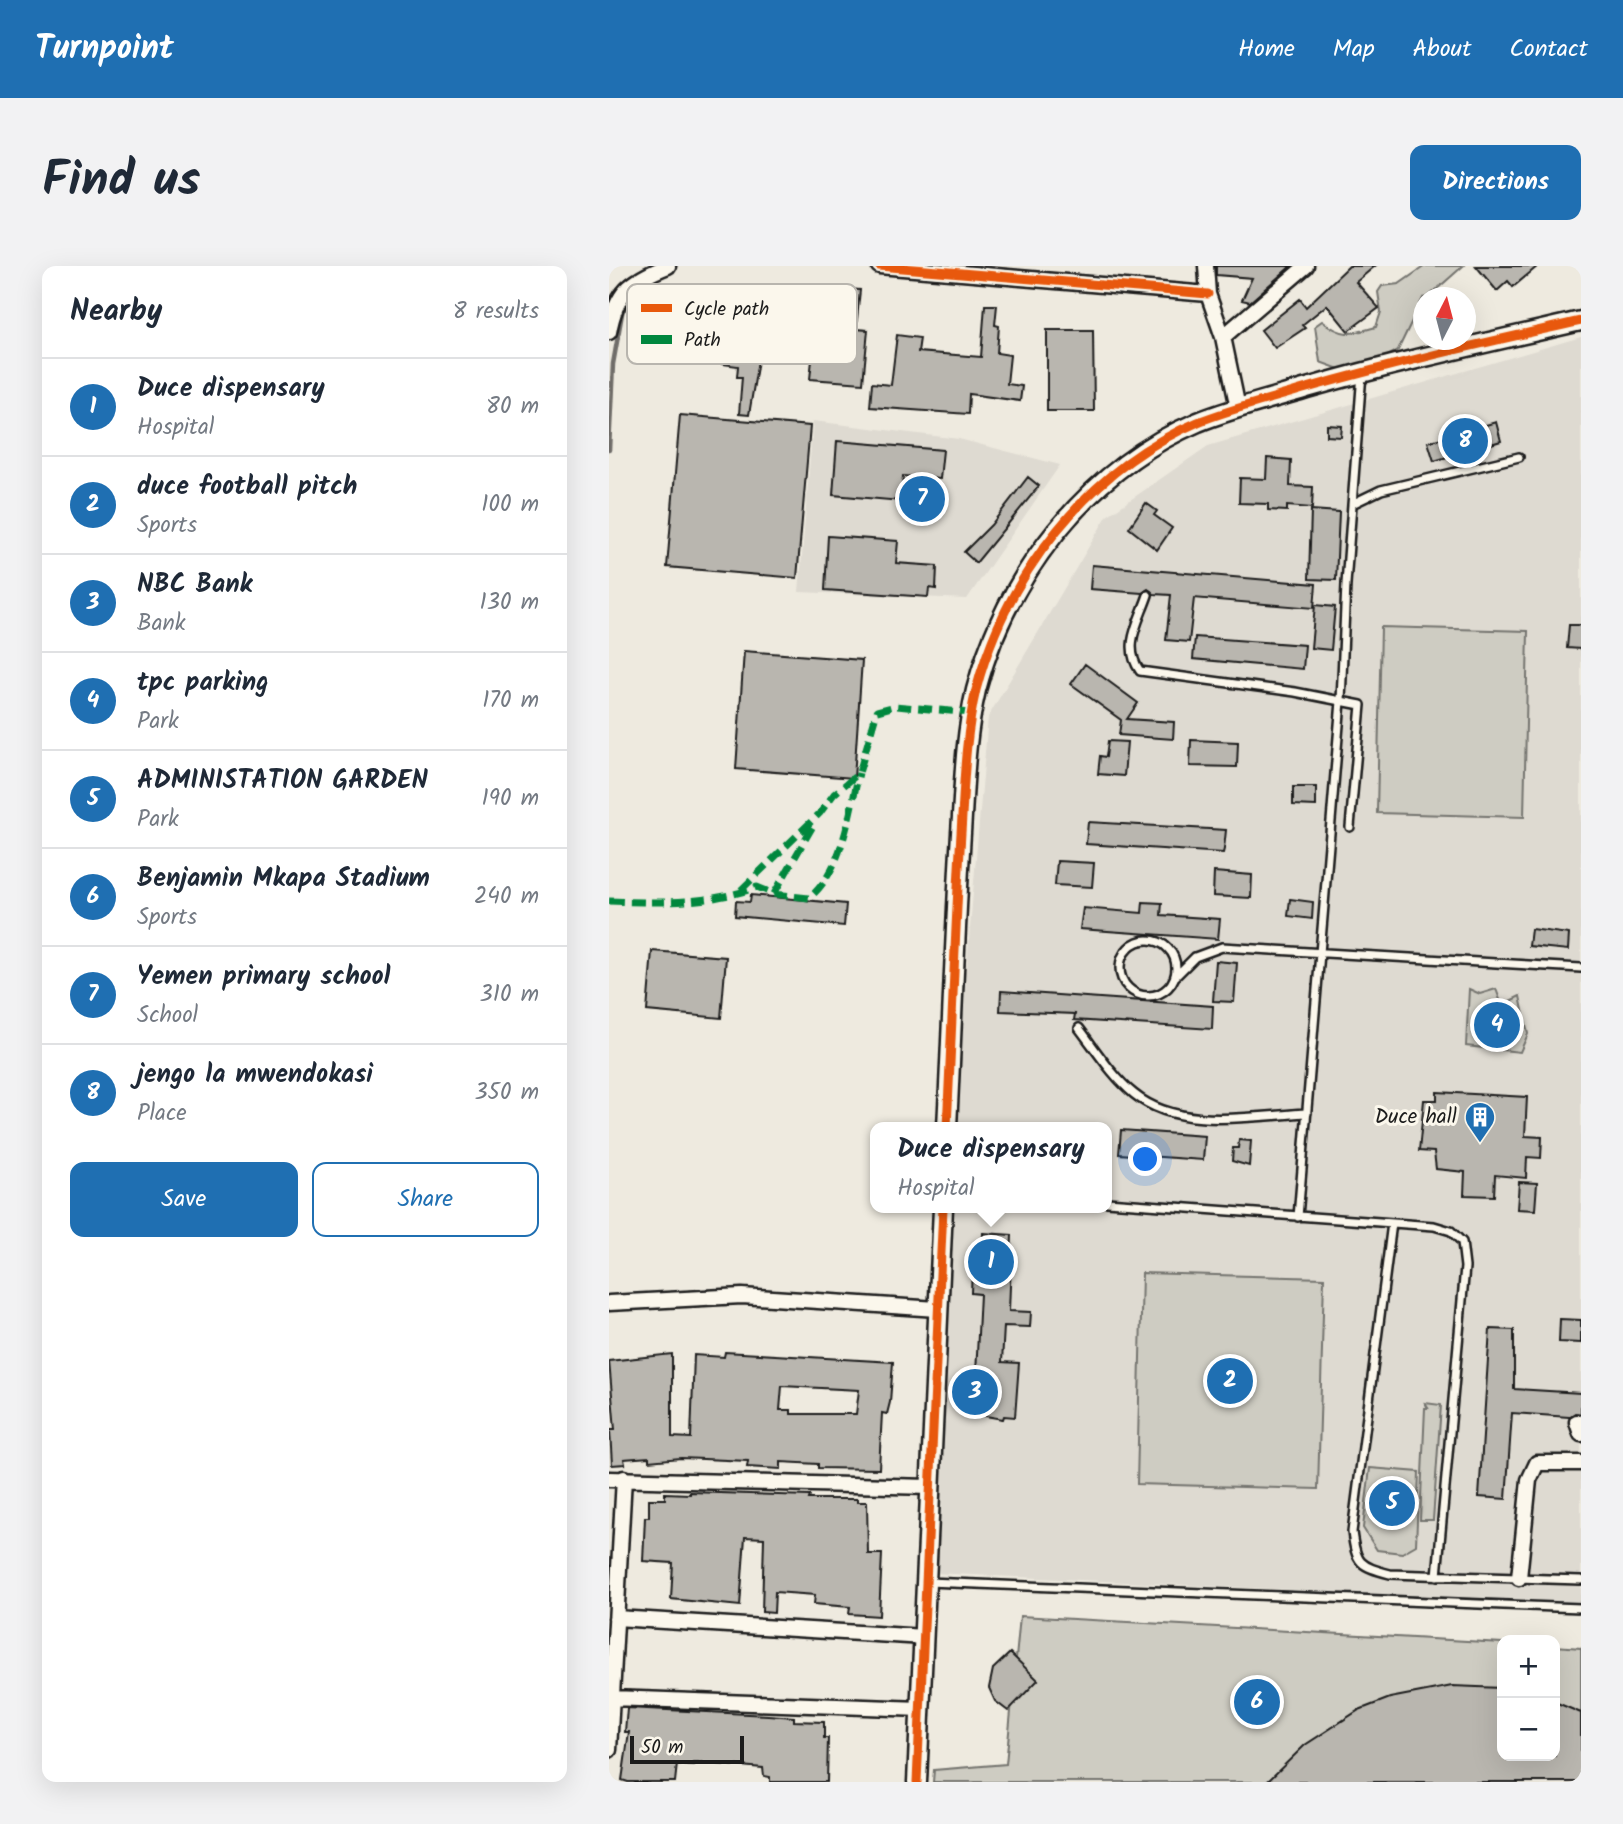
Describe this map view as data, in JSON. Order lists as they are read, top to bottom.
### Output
{
  "places": {
    "building": ["Duce hall"]
  },
  "legend": ["Cycle path", "Path"],
  "scale_bar": "50 m",
  "north": "top",
  "page": {
    "header": "Turnpoint",
    "nav": [
      "Home",
      "Map",
      "About",
      "Contact"
    ],
    "title": "Find us",
    "buttons": [
      "Directions",
      ["Save", "Share"]
    ],
    "heading": ["Nearby", "8 results"],
    "list": [
      {
        "mark": "1",
        "name": "Duce dispensary",
        "note": "Hospital",
        "value": "80 m"
      },
      {
        "mark": "2",
        "name": "duce football pitch",
        "note": "Sports",
        "value": "100 m"
      },
      {
        "mark": "3",
        "name": "NBC Bank",
        "note": "Bank",
        "value": "130 m"
      },
      {
        "mark": "4",
        "name": "tpc parking",
        "note": "Park",
        "value": "170 m"
      },
      {
        "mark": "5",
        "name": "ADMINISTATION GARDEN",
        "note": "Park",
        "value": "190 m"
      },
      {
        "mark": "6",
        "name": "Benjamin Mkapa Stadium",
        "note": "Sports",
        "value": "240 m"
      },
      {
        "mark": "7",
        "name": "Yemen primary school",
        "note": "School",
        "value": "310 m"
      },
      {
        "mark": "8",
        "name": "jengo la mwendokasi",
        "note": "Place",
        "value": "350 m"
      }
    ],
    "pins": [
      "8",
      "7",
      "4",
      "1",
      "2",
      "3",
      "5",
      "6"
    ],
    "popup": ["Duce dispensary", "Hospital"],
    "map_buttons": ["+", "−"],
    "scale": "50 m"
  }
}
